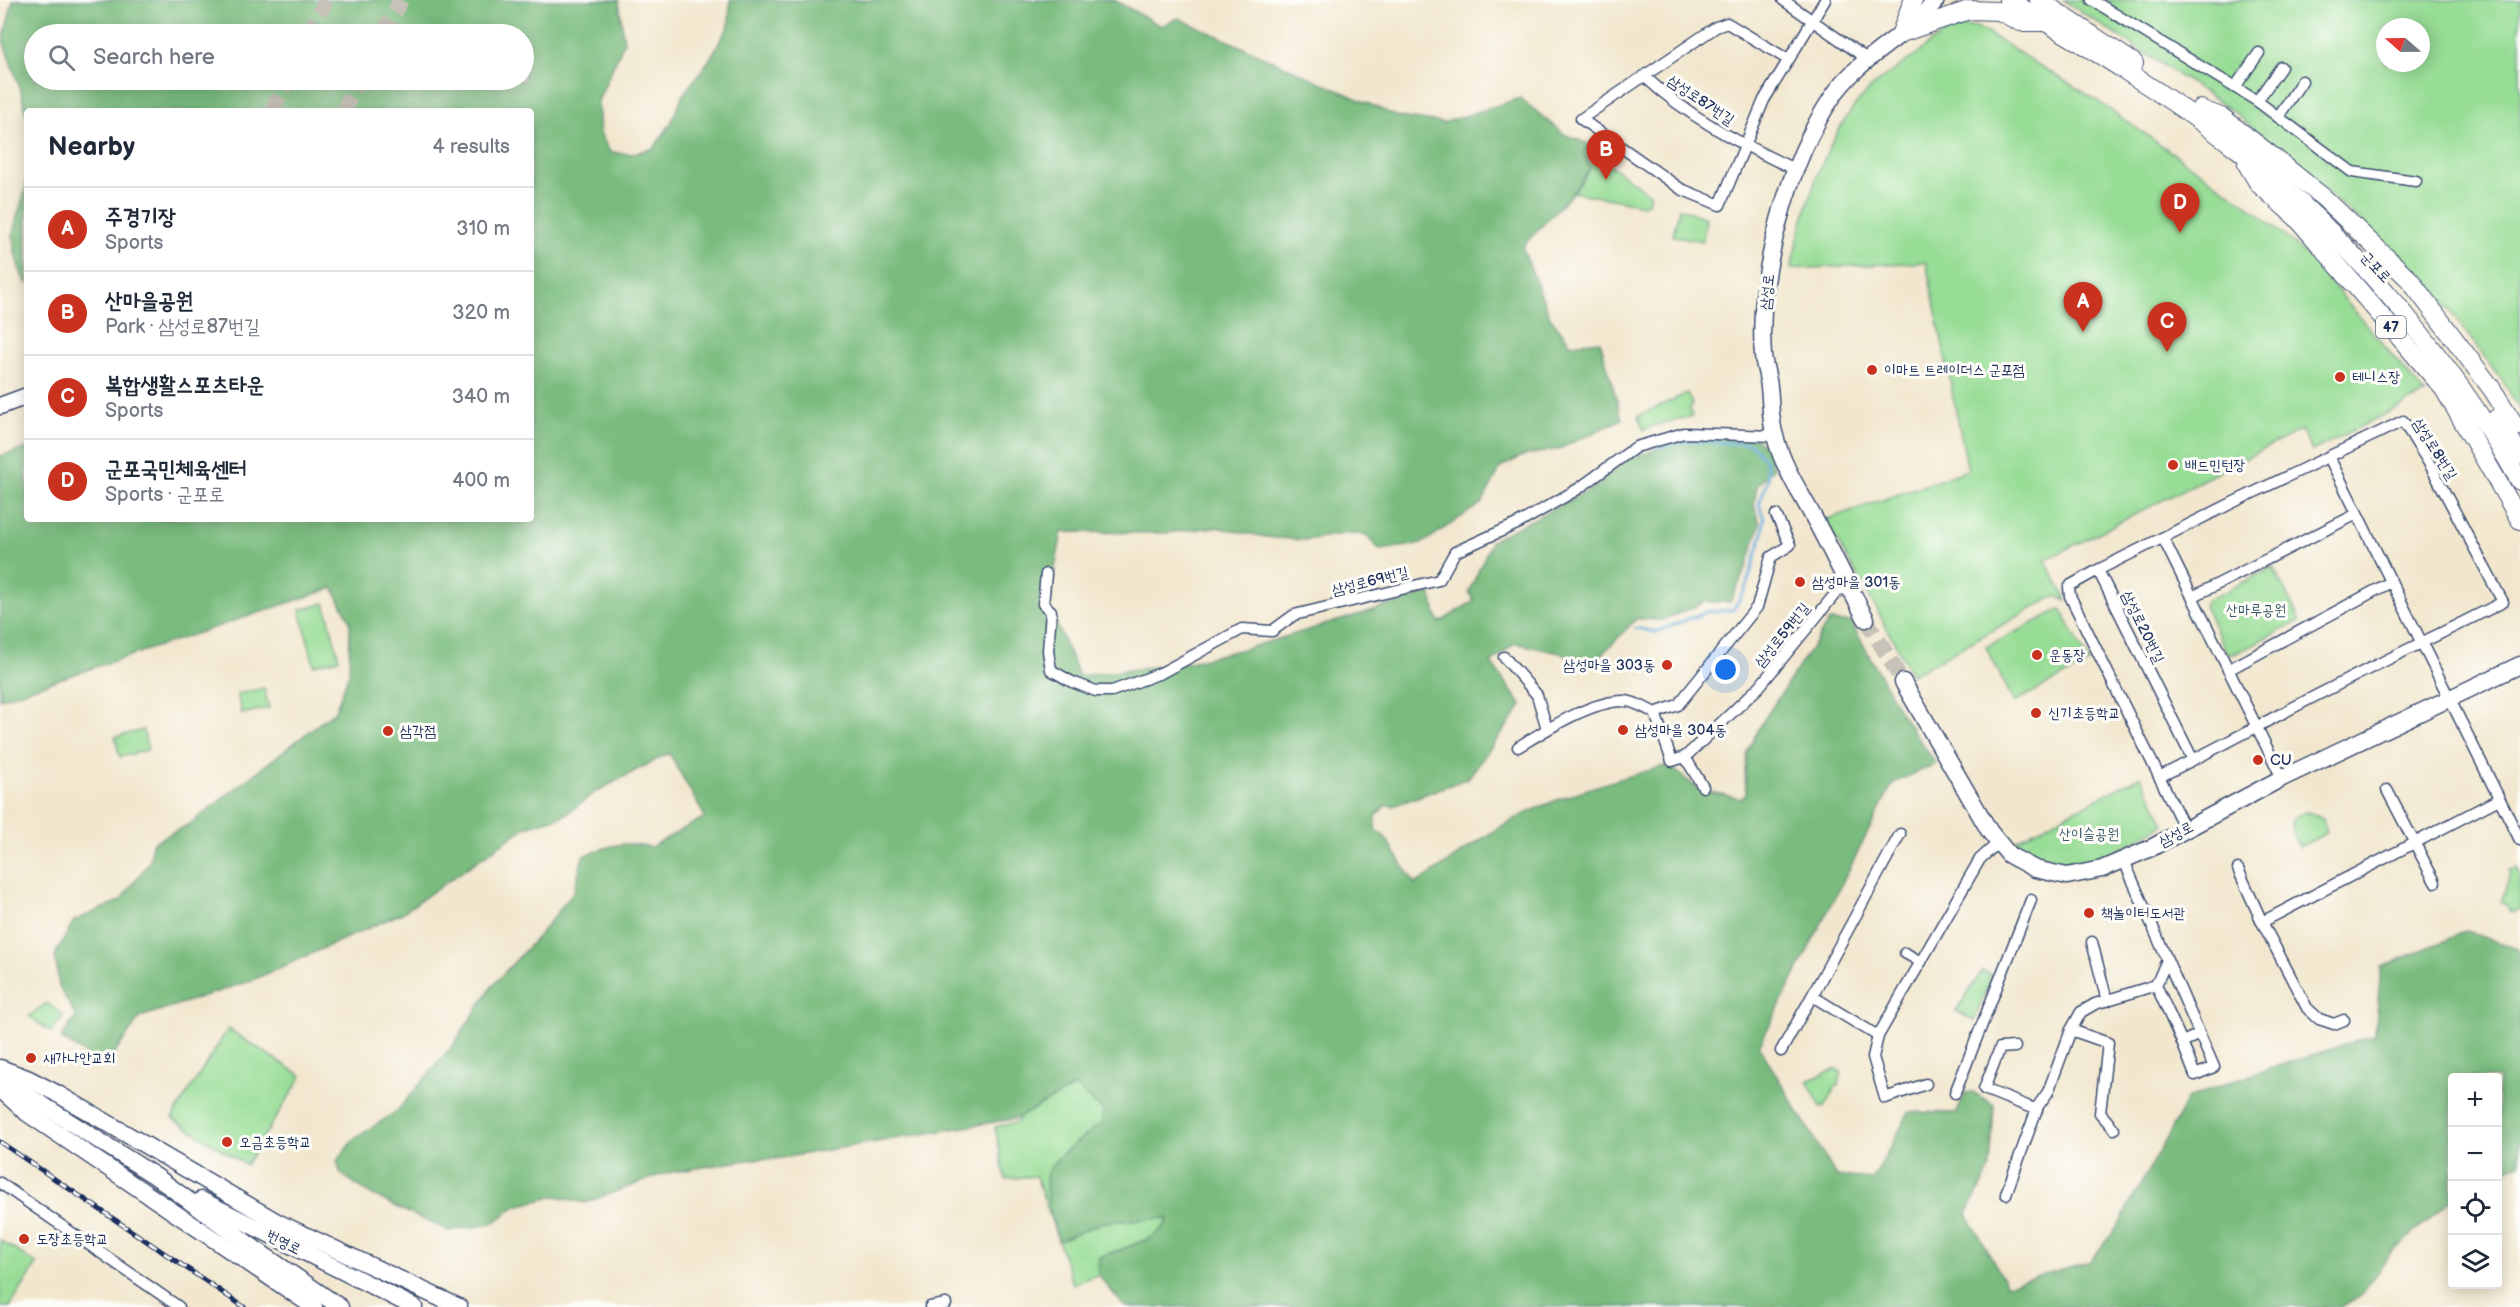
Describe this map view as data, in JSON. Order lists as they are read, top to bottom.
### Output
{
  "streets": {
    "main road": ["군포로", "47"],
    "street": [
      "삼성로87번길",
      "삼성로",
      "삼성로8번길",
      "삼성로69번길",
      "삼성로20번길",
      "삼성로59번길",
      "번영로"
    ]
  },
  "crossings": [
    ["삼성로87번길", "삼성로"],
    ["삼성로", "삼성로69번길"],
    ["삼성로", "삼성로59번길"]
  ],
  "parks": ["산마루공원", "산이슬공원"],
  "places": [
    "이마트 트레이더스 군포점",
    "테니스장",
    "배드민턴장",
    "삼성마을 301동",
    "운동장",
    "삼성마을 303동",
    "신기초등학교",
    "삼성마을 304동",
    "삼각점",
    "CU",
    "책놀이터도서관",
    "새가나안교회",
    "오금초등학교",
    "도장초등학교"
  ],
  "north": "left",
  "page": {
    "search": "Search here",
    "heading": ["Nearby", "4 results"],
    "pins": [
      "B",
      "D",
      "A",
      "C"
    ],
    "list": [
      {
        "mark": "A",
        "name": "주경기장",
        "note": "Sports",
        "value": "310 m"
      },
      {
        "mark": "B",
        "name": "산마을공원",
        "note": "Park · 삼성로87번길",
        "value": "320 m"
      },
      {
        "mark": "C",
        "name": "복합생활스포츠타운",
        "note": "Sports",
        "value": "340 m"
      },
      {
        "mark": "D",
        "name": "군포국민체육센터",
        "note": "Sports · 군포로",
        "value": "400 m"
      }
    ],
    "map_buttons": ["+", "−"]
  }
}
